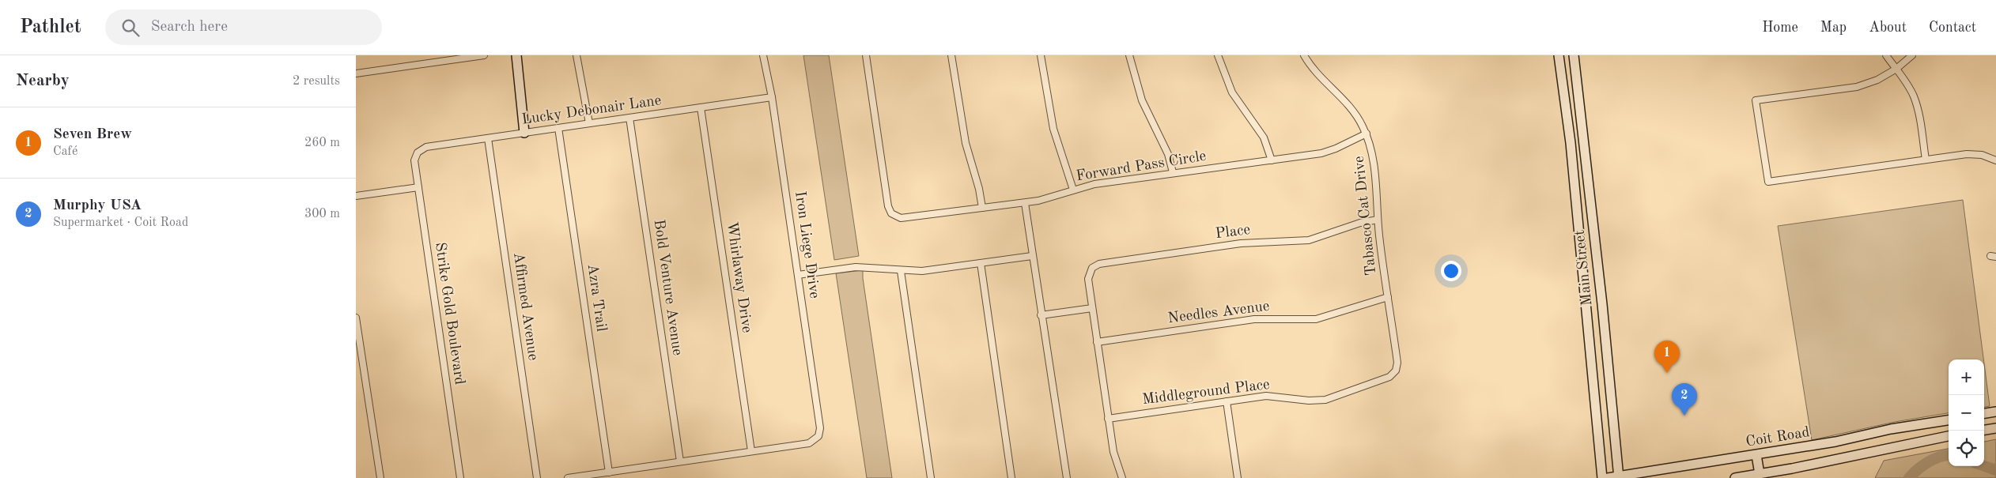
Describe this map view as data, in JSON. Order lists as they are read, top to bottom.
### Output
{
  "streets": {
    "main road": ["Main Street", "Coit Road"],
    "street": [
      "Lucky Debonair Lane",
      "Forward Pass Circle",
      "Tabasco Cat Drive",
      "Place",
      "Iron Liege Drive",
      "Whirlaway Drive",
      "Bold Venture Avenue",
      "Azra Trail",
      "Affirmed Avenue",
      "Needles Avenue",
      "Strike Gold Boulevard",
      "Middleground Place"
    ]
  },
  "crossings": [
    ["Lucky Debonair Lane", "Iron Liege Drive"],
    ["Lucky Debonair Lane", "Whirlaway Drive"],
    ["Lucky Debonair Lane", "Bold Venture Avenue"],
    ["Lucky Debonair Lane", "Azra Trail"],
    ["Lucky Debonair Lane", "Affirmed Avenue"],
    ["Lucky Debonair Lane", "Strike Gold Boulevard"],
    ["Forward Pass Circle", "Tabasco Cat Drive"],
    ["Tabasco Cat Drive", "Place"],
    ["Tabasco Cat Drive", "Needles Avenue"],
    ["Tabasco Cat Drive", "Middleground Place"],
    ["Iron Liege Drive", "Whirlaway Drive"],
    ["Main Street", "Coit Road"]
  ],
  "page": {
    "header": "Pathlet",
    "search": "Search here",
    "nav": [
      "Home",
      "Map",
      "About",
      "Contact"
    ],
    "heading": ["Nearby", "2 results"],
    "list": [
      {
        "mark": "1",
        "name": "Seven Brew",
        "note": "Café",
        "value": "260 m"
      },
      {
        "mark": "2",
        "name": "Murphy USA",
        "note": "Supermarket · Coit Road",
        "value": "300 m"
      }
    ],
    "pins": ["1", "2"],
    "map_buttons": ["+", "−"]
  }
}
